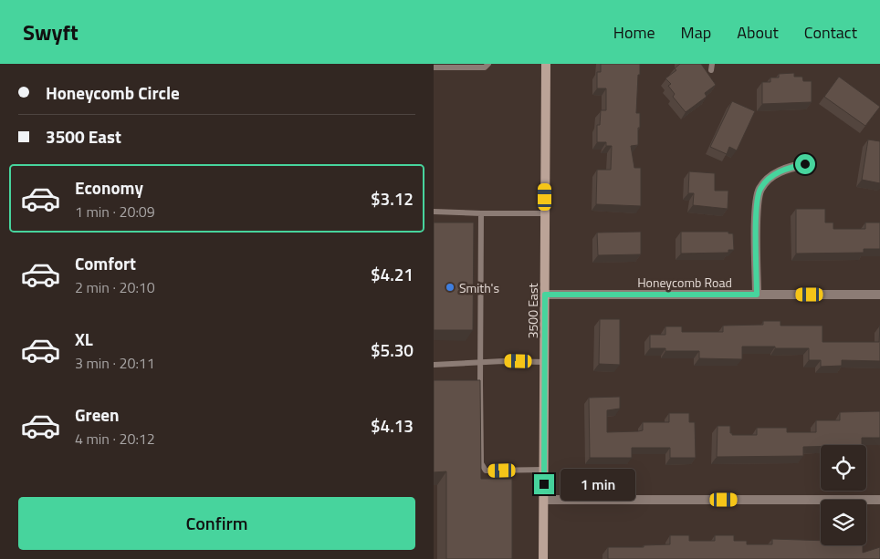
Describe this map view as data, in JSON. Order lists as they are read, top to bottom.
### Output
{
  "streets": {
    "main road": ["3500 East"],
    "street": ["Honeycomb Road"]
  },
  "crossings": [
    ["Honeycomb Road", "3500 East"]
  ],
  "places": ["Smith's"],
  "page": {
    "header": "Swyft",
    "nav": [
      "Home",
      "Map",
      "About",
      "Contact"
    ],
    "banner": ["Honeycomb Circle", "3500 East"],
    "list": [
      {
        "name": "Economy",
        "note": "1 min · 20:09",
        "value": "$3.12"
      },
      {
        "name": "Comfort",
        "note": "2 min · 20:10",
        "value": "$4.21"
      },
      {
        "name": "XL",
        "note": "3 min · 20:11",
        "value": "$5.30"
      },
      {
        "name": "Green",
        "note": "4 min · 20:12",
        "value": "$4.13"
      }
    ],
    "bubble": "1 min",
    "buttons": "Confirm"
  }
}
